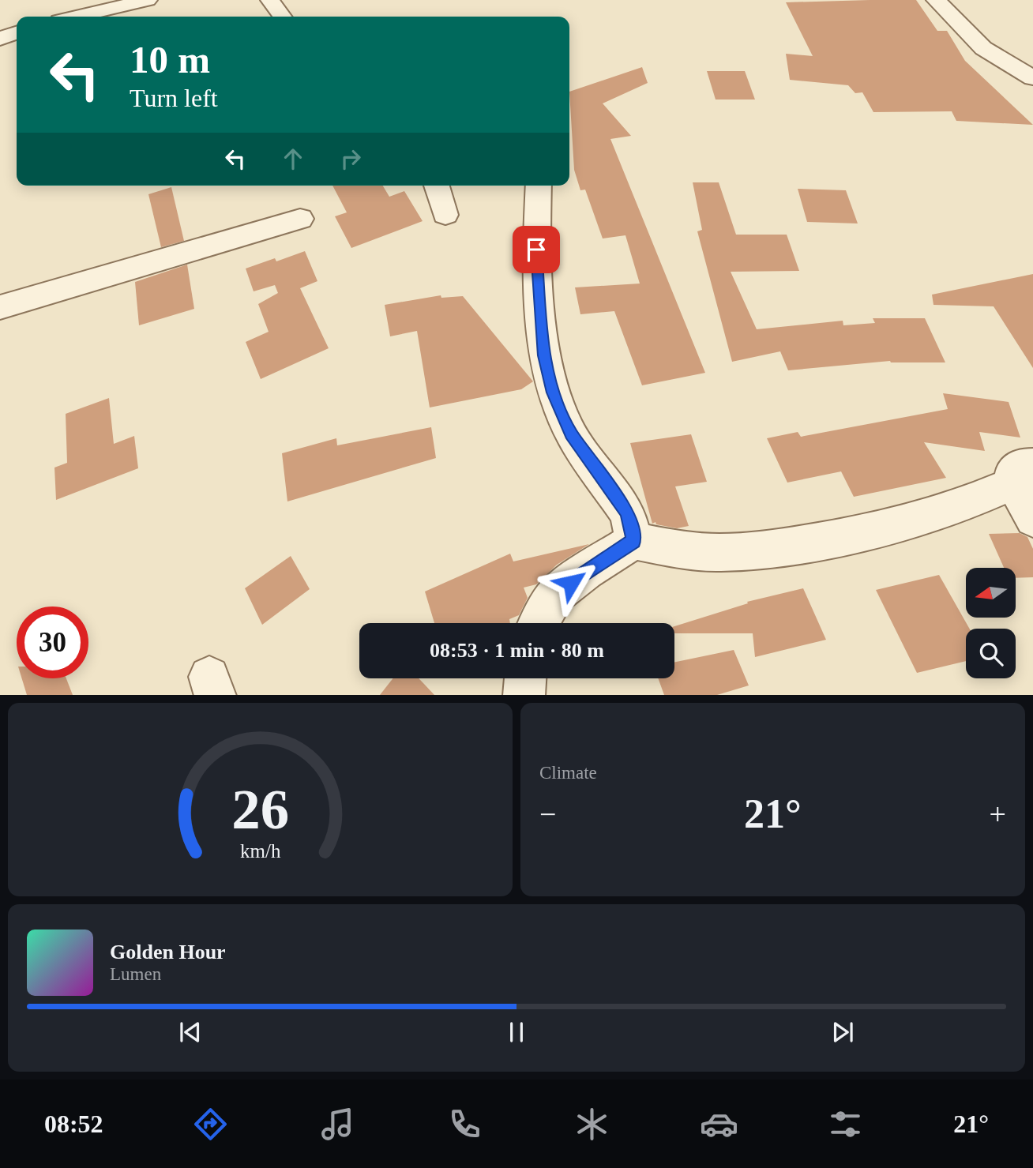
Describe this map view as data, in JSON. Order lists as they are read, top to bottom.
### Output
{
  "north": "left",
  "page": {
    "turn": ["10 m", "Turn left"],
    "limit": "30",
    "trip": "08:53 · 1 min · 80 m",
    "tile": "Climate",
    "heat": ["−", "21°", "+"],
    "song": ["Golden Hour", "Lumen"],
    "tabs": ["08:52", "21°"],
    "gauge": ["26", "km/h"]
  }
}
